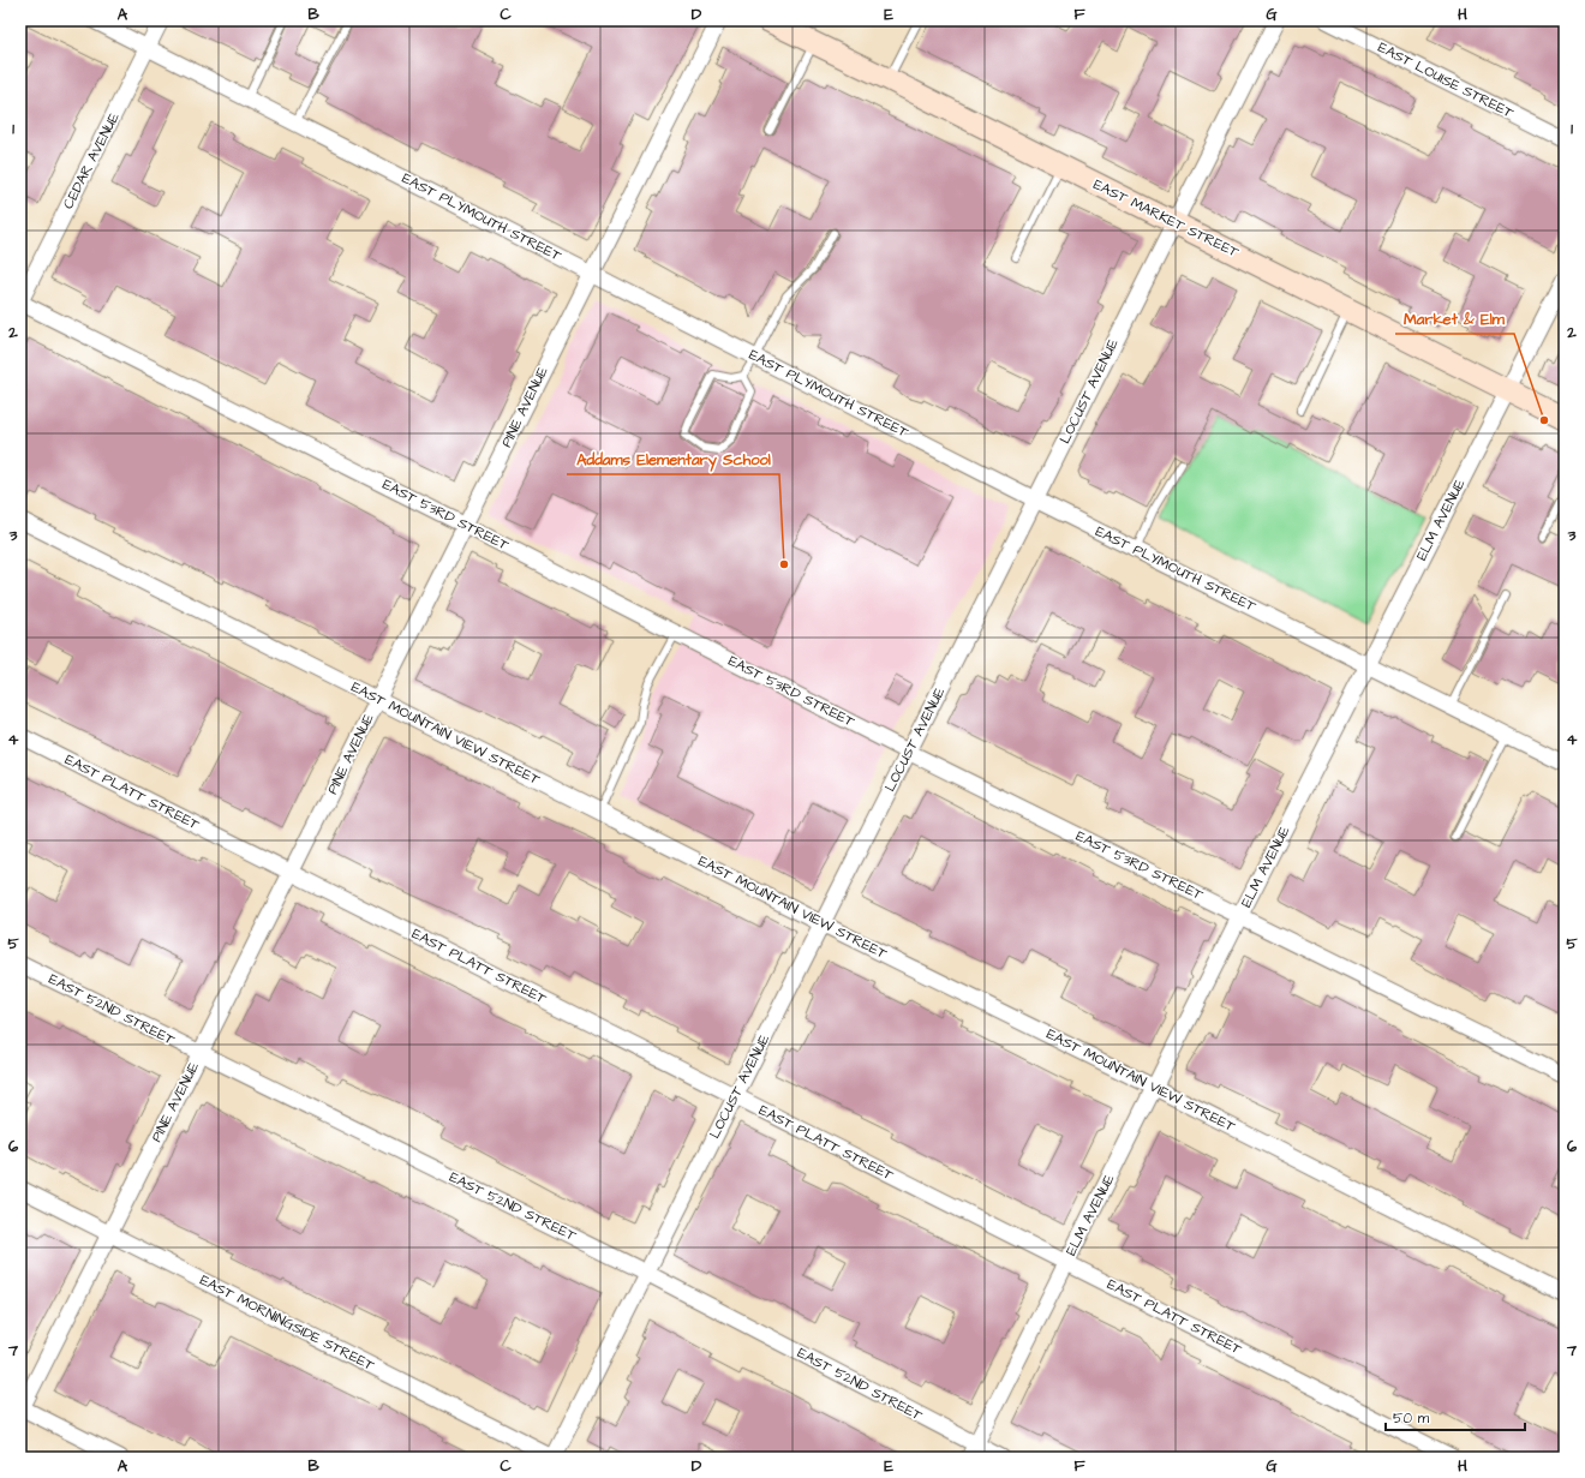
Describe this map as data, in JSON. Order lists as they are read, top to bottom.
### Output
{
  "streets": {
    "street": [
      "EAST LOUISE STREET",
      "CEDAR AVENUE",
      "EAST PLYMOUTH STREET",
      "EAST MARKET STREET",
      "LOCUST AVENUE",
      "PINE AVENUE",
      "EAST 53RD STREET",
      "ELM AVENUE",
      "EAST MOUNTAIN VIEW STREET",
      "EAST PLATT STREET",
      "EAST 52ND STREET",
      "EAST MORNINGSIDE STREET"
    ]
  },
  "crossings": [
    ["CEDAR AVENUE", "EAST PLYMOUTH STREET"],
    ["CEDAR AVENUE", "EAST 53RD STREET"],
    ["EAST PLYMOUTH STREET", "LOCUST AVENUE"],
    ["EAST PLYMOUTH STREET", "PINE AVENUE"],
    ["EAST PLYMOUTH STREET", "ELM AVENUE"],
    ["EAST MARKET STREET", "LOCUST AVENUE"],
    ["EAST MARKET STREET", "ELM AVENUE"],
    ["LOCUST AVENUE", "EAST 53RD STREET"],
    ["LOCUST AVENUE", "EAST MOUNTAIN VIEW STREET"],
    ["LOCUST AVENUE", "EAST PLATT STREET"],
    ["LOCUST AVENUE", "EAST 52ND STREET"],
    ["LOCUST AVENUE", "EAST MORNINGSIDE STREET"],
    ["PINE AVENUE", "EAST 53RD STREET"],
    ["PINE AVENUE", "EAST MOUNTAIN VIEW STREET"],
    ["PINE AVENUE", "EAST PLATT STREET"],
    ["PINE AVENUE", "EAST 52ND STREET"],
    ["PINE AVENUE", "EAST MORNINGSIDE STREET"],
    ["EAST 53RD STREET", "ELM AVENUE"],
    ["ELM AVENUE", "EAST MOUNTAIN VIEW STREET"],
    ["ELM AVENUE", "EAST PLATT STREET"],
    ["ELM AVENUE", "EAST 52ND STREET"]
  ],
  "places": ["Market & Elm", "Addams Elementary School"],
  "scale_bar": "50 m",
  "grid": {
    "columns": [
      "A",
      "B",
      "C",
      "D",
      "E",
      "F",
      "G",
      "H"
    ],
    "rows": [
      "1",
      "2",
      "3",
      "4",
      "5",
      "6",
      "7"
    ]
  }
}
